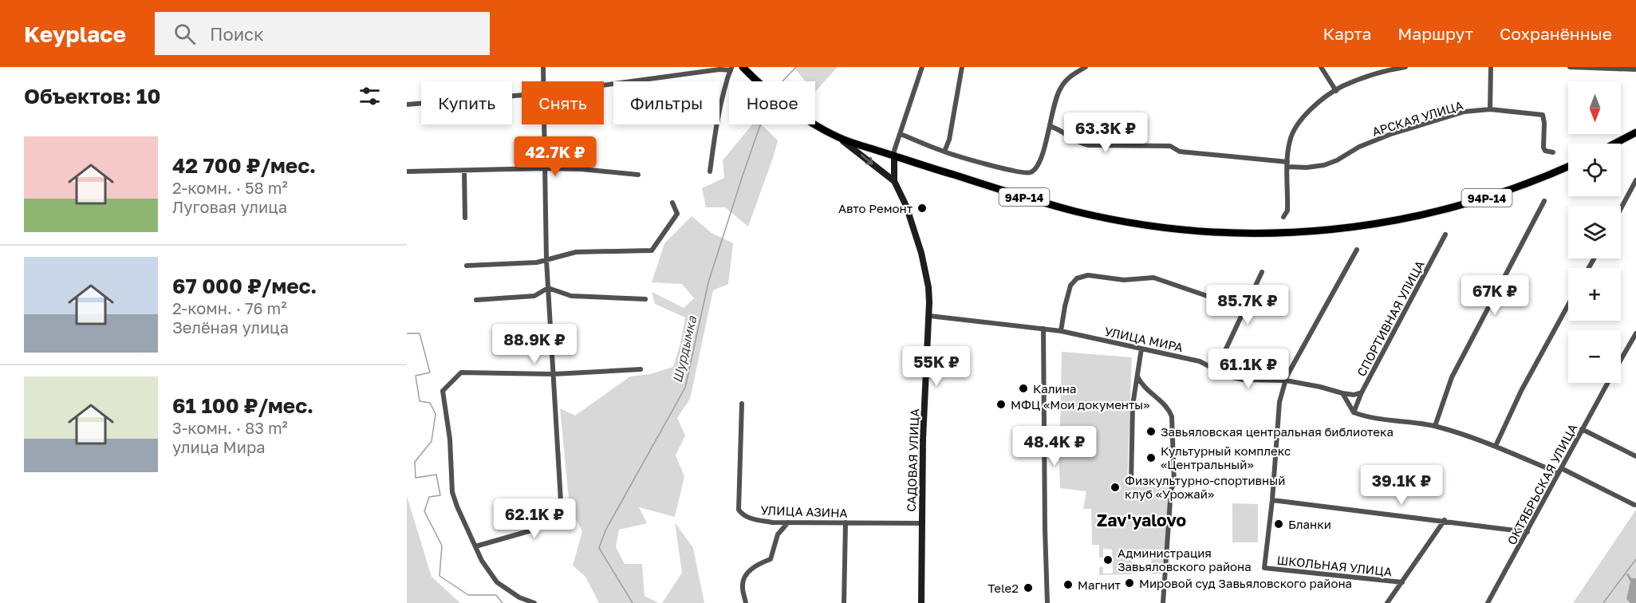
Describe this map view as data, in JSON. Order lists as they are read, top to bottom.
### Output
{
  "streets": {
    "main road": ["94Р-14"],
    "street": [
      "АРСКАЯ УЛИЦА",
      "СПОРТИВНАЯ УЛИЦА",
      "УЛИЦА МИРА",
      "САДОВАЯ УЛИЦА",
      "ОКТЯБРЬСКАЯ УЛИЦА",
      "УЛИЦА АЗИНА",
      "ШКОЛЬНАЯ УЛИЦА"
    ]
  },
  "crossings": [
    ["УЛИЦА МИРА", "САДОВАЯ УЛИЦА"],
    ["САДОВАЯ УЛИЦА", "УЛИЦА АЗИНА"]
  ],
  "districts": ["Zav'yalovo"],
  "water": ["Шурдымка"],
  "places": [
    "Авто Ремонт",
    "Калина",
    "МФЦ «Мои документы»",
    "Завьяловская центральная библиотека",
    "Культурный комплекс «Центральный»",
    "Физкультурно-спортивный клуб «Урожай»",
    "Бланки",
    "Администрация Завьяловского района",
    "Мировой суд Завьяловского района",
    "Магнит",
    "Tele2"
  ],
  "north": "bottom",
  "page": {
    "header": "Keyplace",
    "search": "Поиск",
    "nav": ["Карта", "Маршрут", "Сохранённые"],
    "heading": "Объектов: 10",
    "map_buttons": ["+", "−"],
    "chip": [
      "Купить",
      "Снять",
      "Фильтры",
      "Новое"
    ],
    "price": [
      "63.3K ₽",
      "42.7K ₽",
      "67K ₽",
      "85.7K ₽",
      "88.9K ₽",
      "55K ₽",
      "61.1K ₽",
      "48.4K ₽",
      "39.1K ₽",
      "62.1K ₽"
    ],
    "list": [
      {
        "name": "42 700 ₽/мес.",
        "note": "2-комн. · 58 m² · Луговая улица"
      },
      {
        "name": "67 000 ₽/мес.",
        "note": "2-комн. · 76 m² · Зелёная улица"
      },
      {
        "name": "61 100 ₽/мес.",
        "note": "3-комн. · 83 m² · улица Мира"
      }
    ]
  }
}
